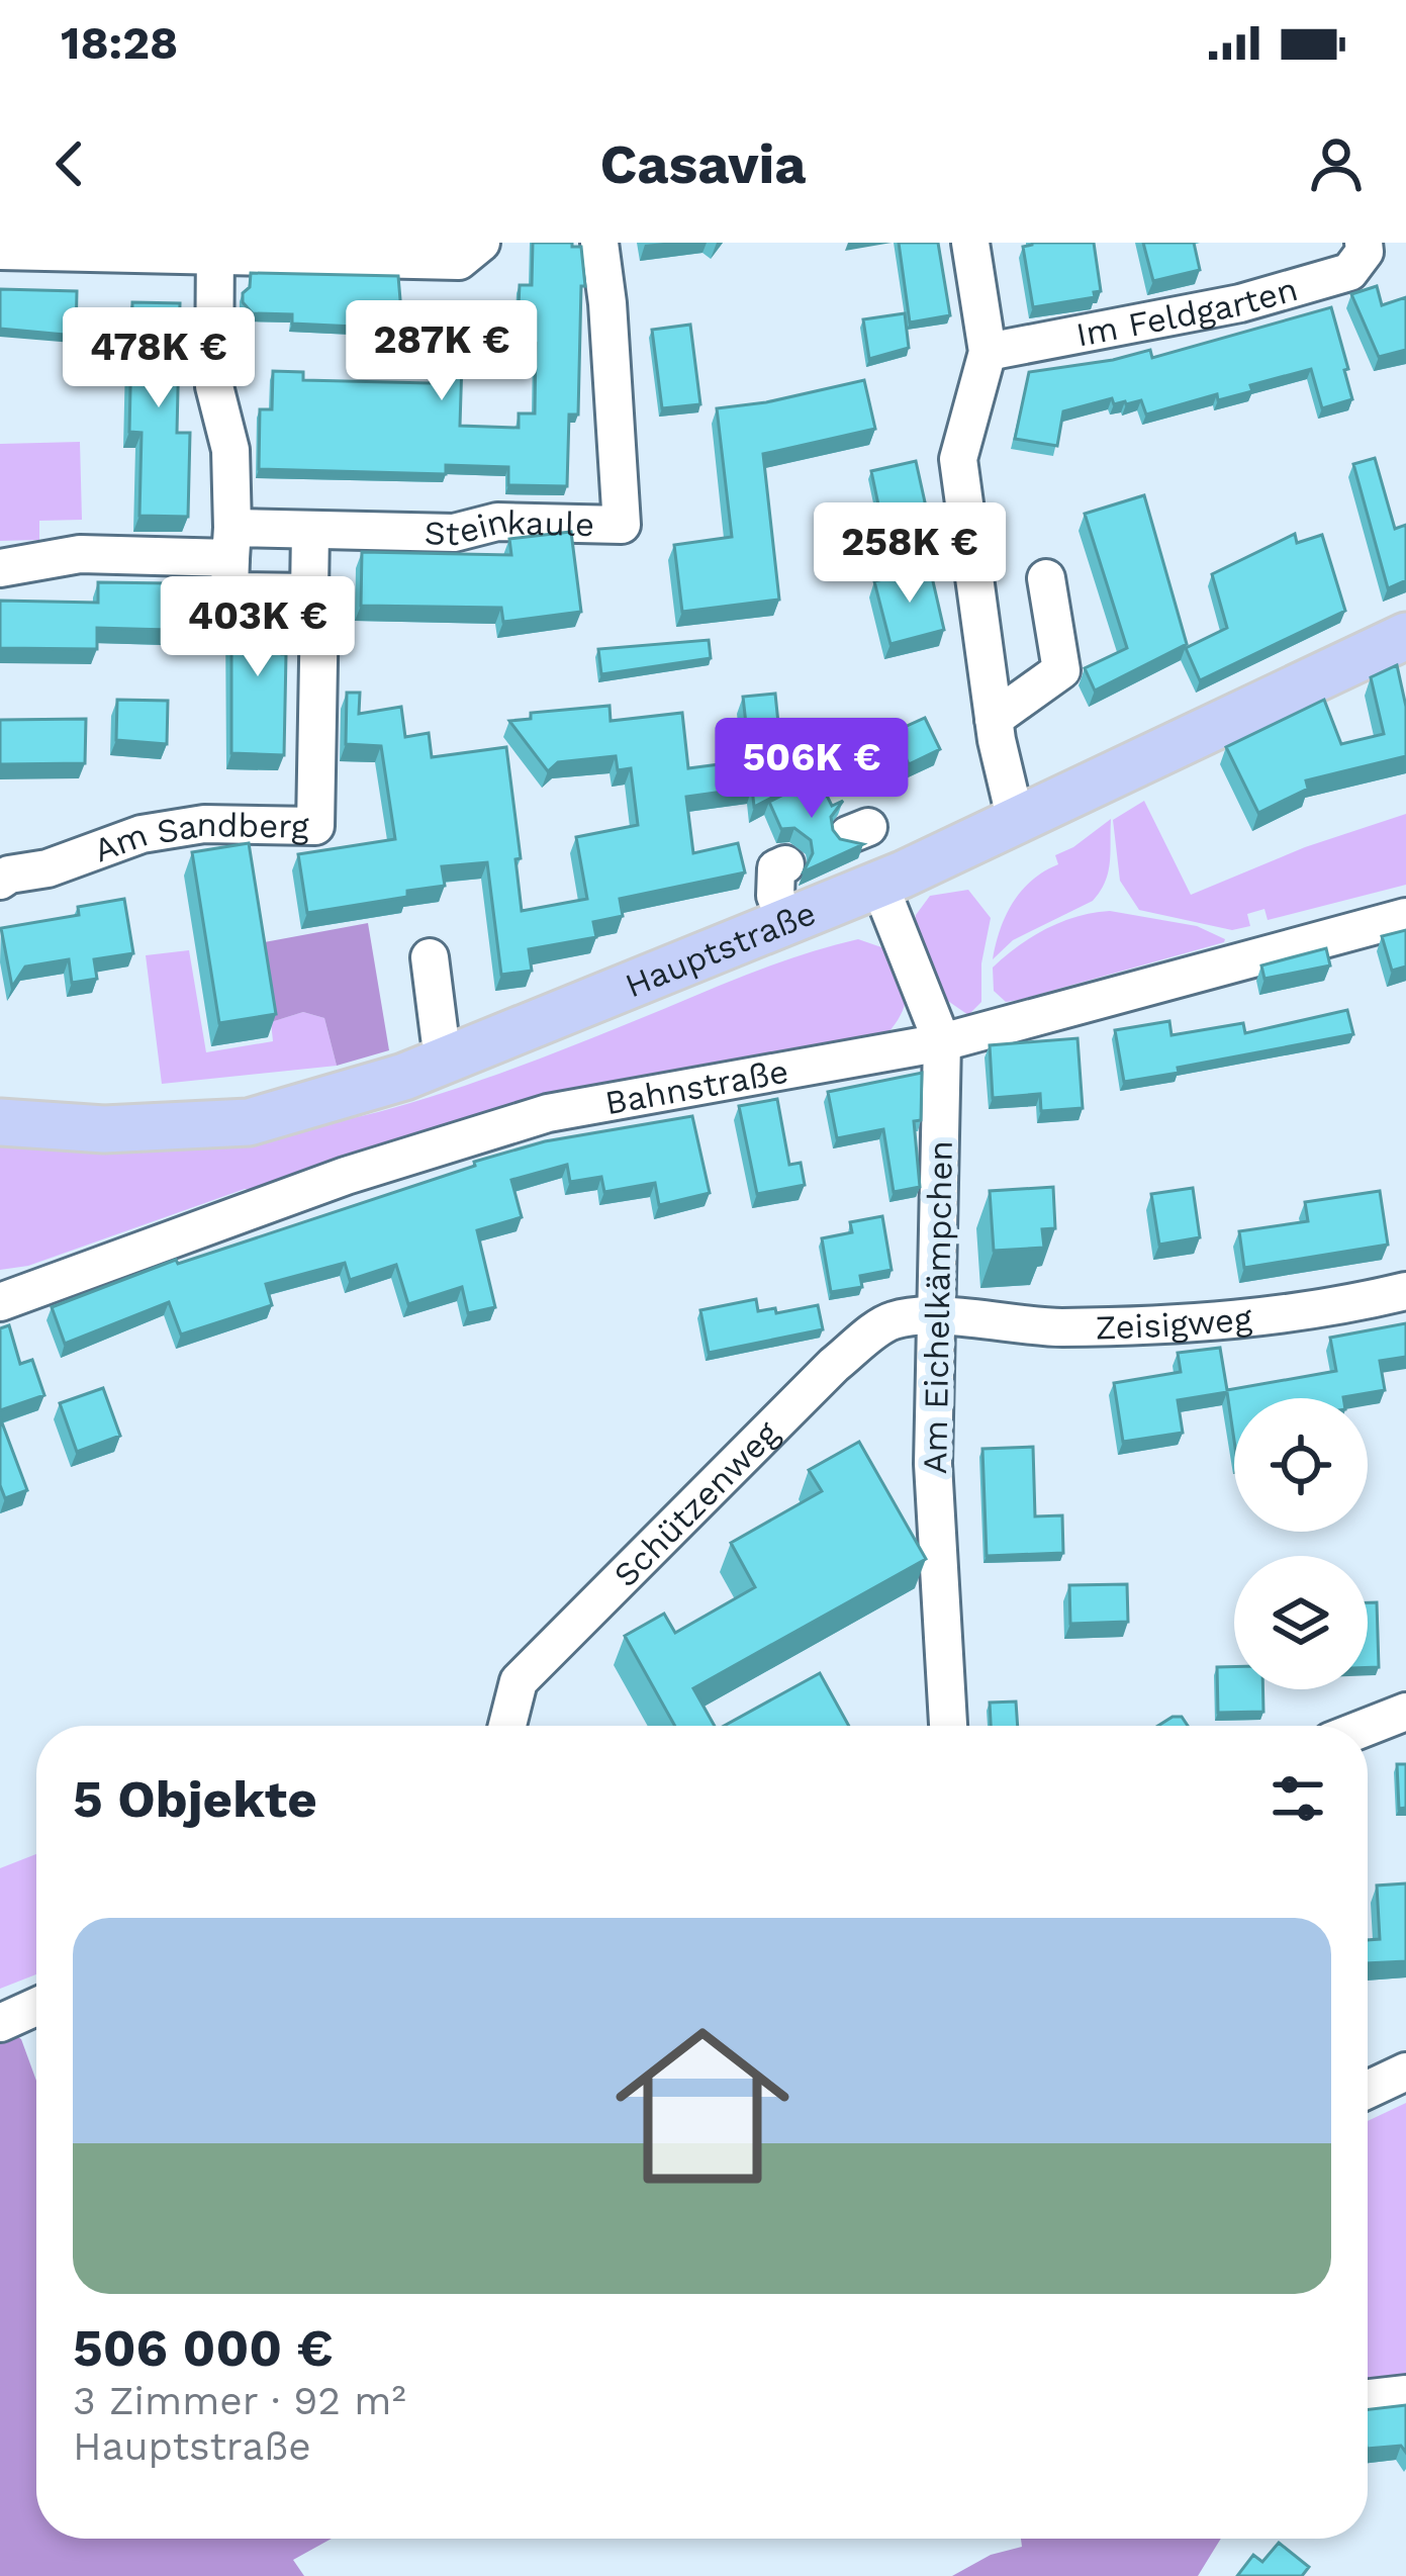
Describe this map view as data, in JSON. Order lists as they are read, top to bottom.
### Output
{
  "streets": {
    "main road": ["Hauptstraße"],
    "street": [
      "Im Feldgarten",
      "Steinkaule",
      "Am Sandberg",
      "Bahnstraße",
      "Am Eichelkämpchen",
      "Zeisigweg",
      "Schützenweg"
    ]
  },
  "crossings": [
    ["Steinkaule", "Am Sandberg"],
    ["Hauptstraße", "Am Eichelkämpchen"],
    ["Bahnstraße", "Am Eichelkämpchen"],
    ["Am Eichelkämpchen", "Zeisigweg"],
    ["Am Eichelkämpchen", "Schützenweg"],
    ["Zeisigweg", "Schützenweg"]
  ],
  "page": {
    "status": "18:28",
    "header": "Casavia",
    "price": [
      "287K €",
      "478K €",
      "258K €",
      "403K €",
      "506K €"
    ],
    "heading": "5 Objekte",
    "list": [
      {
        "name": "506 000 €",
        "note": "3 Zimmer · 92 m² · Hauptstraße"
      }
    ]
  }
}
